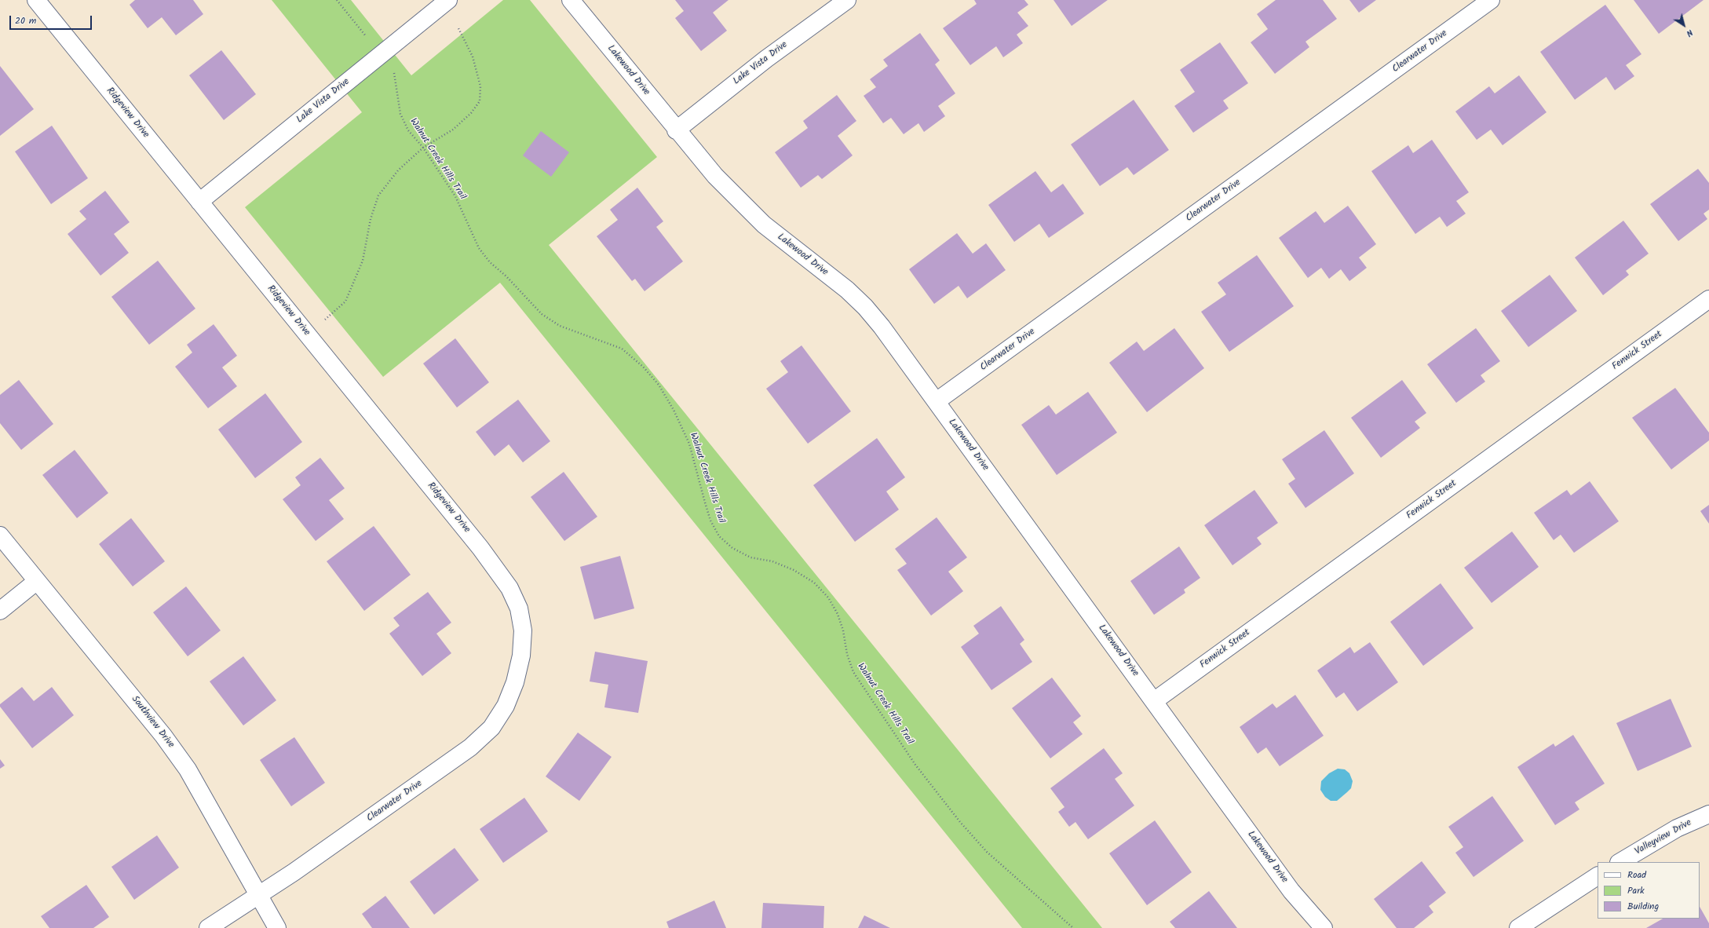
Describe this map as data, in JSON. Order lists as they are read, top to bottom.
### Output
{
  "streets": {
    "street": [
      "Clearwater Drive",
      "Lake Vista Drive",
      "Lakewood Drive",
      "Ridgeview Drive",
      "Fenwick Street",
      "Southview Drive",
      "Valleyview Drive"
    ],
    "path": ["Walnut Creek Hills Trail"]
  },
  "crossings": [
    ["Clearwater Drive", "Lakewood Drive"],
    ["Clearwater Drive", "Ridgeview Drive"],
    ["Clearwater Drive", "Southview Drive"],
    ["Lake Vista Drive", "Lakewood Drive"],
    ["Lake Vista Drive", "Ridgeview Drive"],
    ["Lakewood Drive", "Fenwick Street"]
  ],
  "legend": ["Road", "Park", "Building"],
  "scale_bar": "20 m",
  "north": "bottom right"
}
